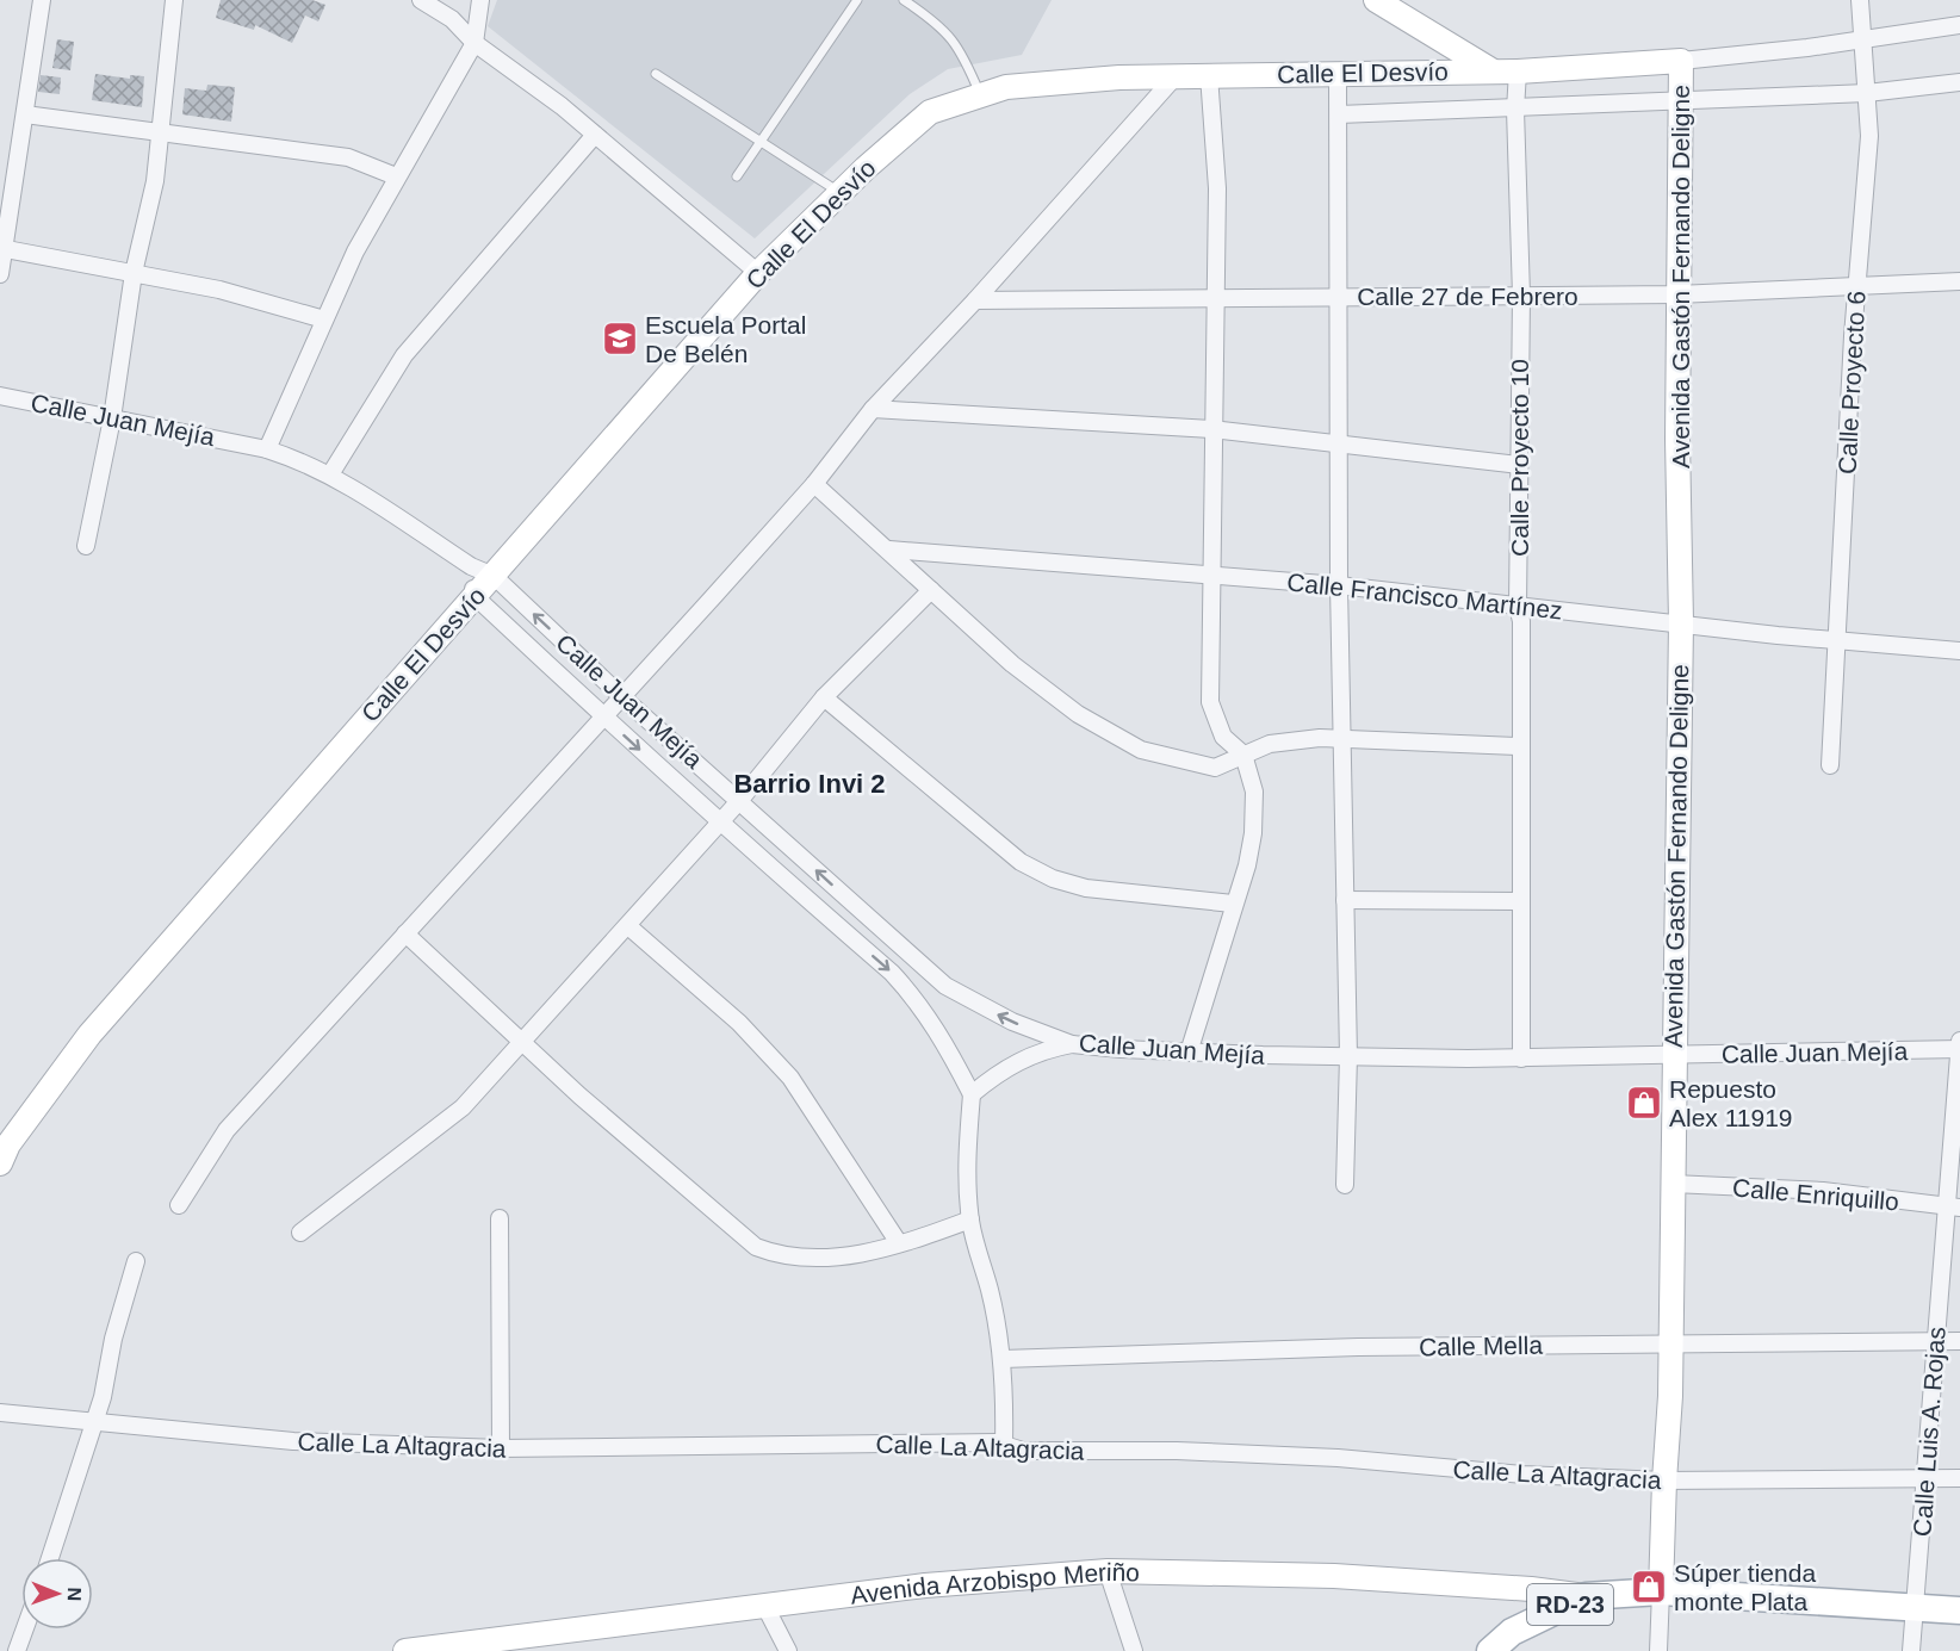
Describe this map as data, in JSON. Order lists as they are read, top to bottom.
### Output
{
  "streets": {
    "main road": ["RD-23"],
    "street": [
      "Calle El Desvío",
      "Avenida Gastón Fernando Deligne",
      "Calle 27 de Febrero",
      "Calle Proyecto 6",
      "Calle Juan Mejía",
      "Calle Proyecto 10",
      "Calle Francisco Martínez",
      "Calle Enriquillo",
      "Calle Mella",
      "Calle Luis A. Rojas",
      "Calle La Altagracia",
      "Avenida Arzobispo Meriño"
    ]
  },
  "crossings": [
    ["Calle El Desvío", "Avenida Gastón Fernando Deligne"],
    ["Calle El Desvío", "Calle Proyecto 6"],
    ["Calle El Desvío", "Calle Juan Mejía"],
    ["Calle El Desvío", "Calle Proyecto 10"],
    ["Avenida Gastón Fernando Deligne", "Calle 27 de Febrero"],
    ["Avenida Gastón Fernando Deligne", "Calle Juan Mejía"],
    ["Avenida Gastón Fernando Deligne", "Calle Francisco Martínez"],
    ["Avenida Gastón Fernando Deligne", "Calle Enriquillo"],
    ["Avenida Gastón Fernando Deligne", "Calle Mella"],
    ["Avenida Gastón Fernando Deligne", "Calle La Altagracia"],
    ["Avenida Gastón Fernando Deligne", "RD-23"],
    ["Calle 27 de Febrero", "Calle Proyecto 6"],
    ["Calle 27 de Febrero", "Calle Proyecto 10"],
    ["Calle Proyecto 6", "Calle Francisco Martínez"],
    ["Calle Juan Mejía", "Calle Proyecto 10"],
    ["Calle Juan Mejía", "Calle Luis A. Rojas"],
    ["Calle Proyecto 10", "Calle Francisco Martínez"],
    ["Calle Enriquillo", "Calle Luis A. Rojas"],
    ["Calle Mella", "Calle Luis A. Rojas"],
    ["Calle Luis A. Rojas", "Calle La Altagracia"],
    ["Calle Luis A. Rojas", "RD-23"],
    ["Avenida Arzobispo Meriño", "RD-23"]
  ],
  "districts": ["Barrio Invi 2"],
  "places": {
    "school or university": ["Escuela Portal De Belén"],
    "shop": ["Repuesto Alex 11919", "Súper tienda monte Plata"]
  },
  "north": "right"
}
